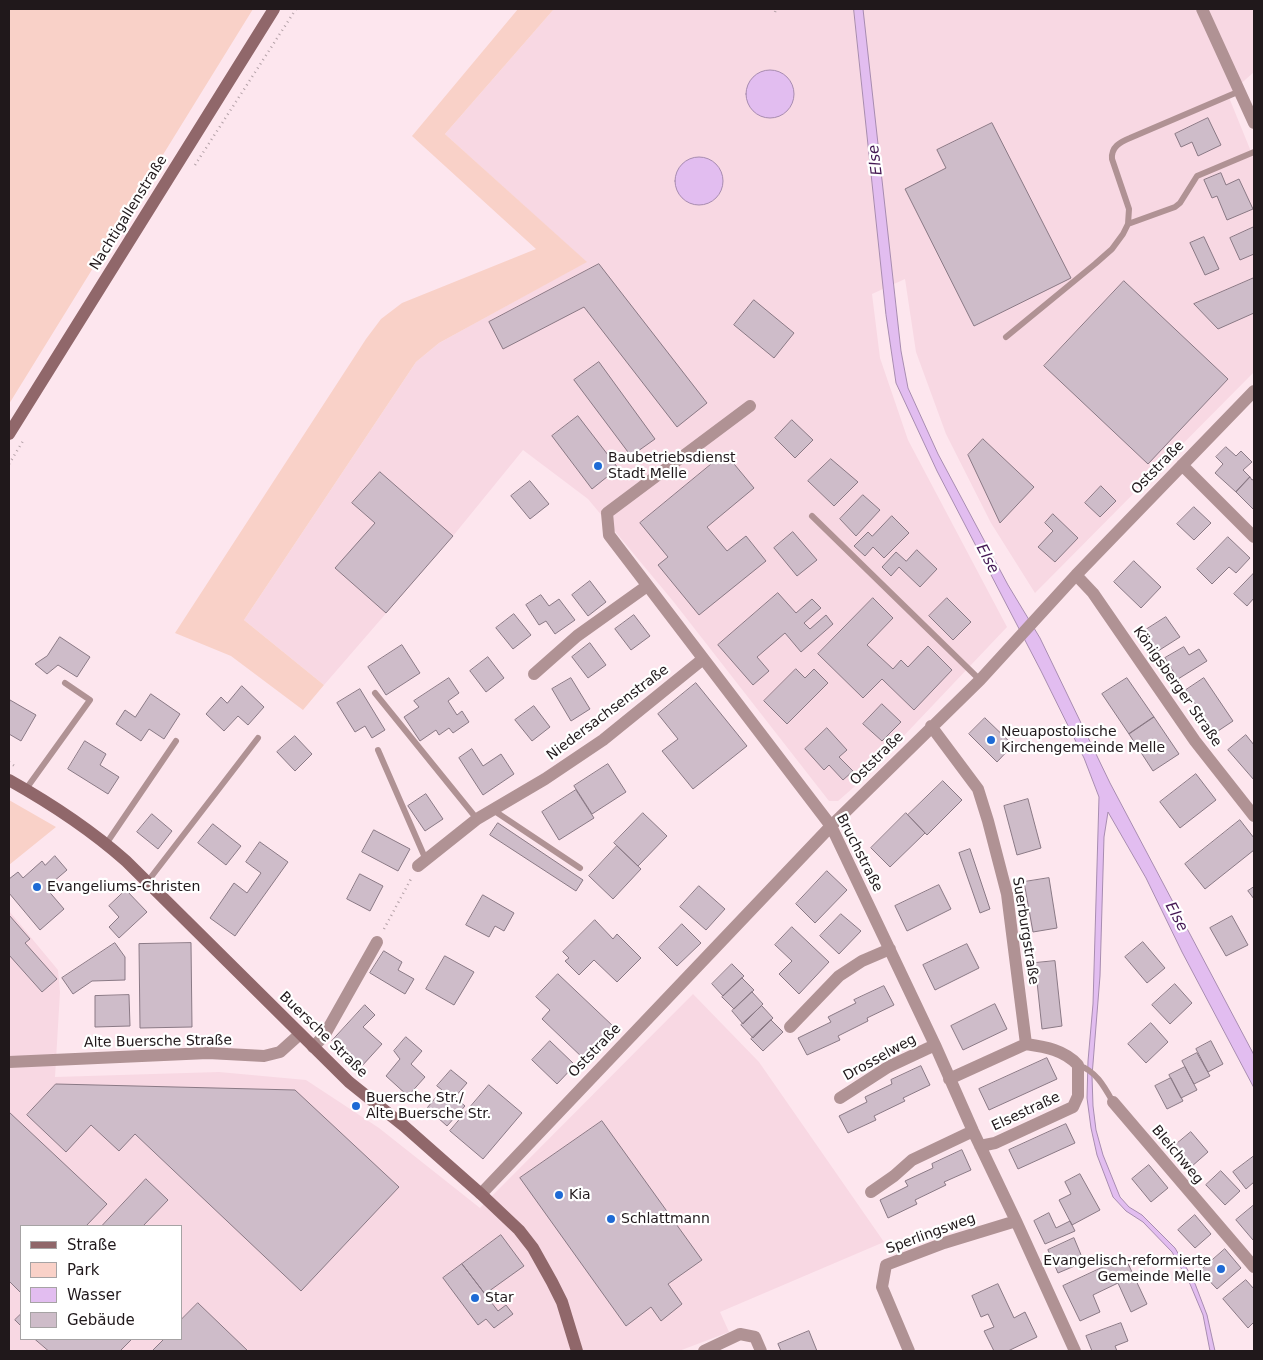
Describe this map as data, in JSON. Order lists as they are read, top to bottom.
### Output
{
  "streets": {
    "main road": ["Nachtigallenstraße", "Buersche Straße"],
    "street": [
      "Oststraße",
      "Königsberger Straße",
      "Niedersachsenstraße",
      "Bruchstraße",
      "Suerburgstraße",
      "Alte Buersche Straße",
      "Drosselweg",
      "Elsestraße",
      "Bleichweg",
      "Sperlingsweg"
    ]
  },
  "crossings": [
    ["Oststraße", "Königsberger Straße"],
    ["Oststraße", "Bruchstraße"],
    ["Oststraße", "Suerburgstraße"],
    ["Oststraße", "Buersche Straße"],
    ["Niedersachsenstraße", "Bruchstraße"],
    ["Bruchstraße", "Drosselweg"],
    ["Bruchstraße", "Elsestraße"],
    ["Bruchstraße", "Sperlingsweg"],
    ["Buersche Straße", "Alte Buersche Straße"],
    ["Elsestraße", "Bleichweg"]
  ],
  "water": ["Else"],
  "places": [
    "Baubetriebsdienst Stadt Melle",
    "Neuapostolische Kirchengemeinde Melle",
    "Evangeliums-Christen",
    "Buersche Str./ Alte Buersche Str.",
    "Kia",
    "Schlattmann",
    "Evangelisch-reformierte Gemeinde Melle",
    "Star"
  ],
  "legend": [
    "Straße",
    "Park",
    "Wasser",
    "Gebäude"
  ]
}
